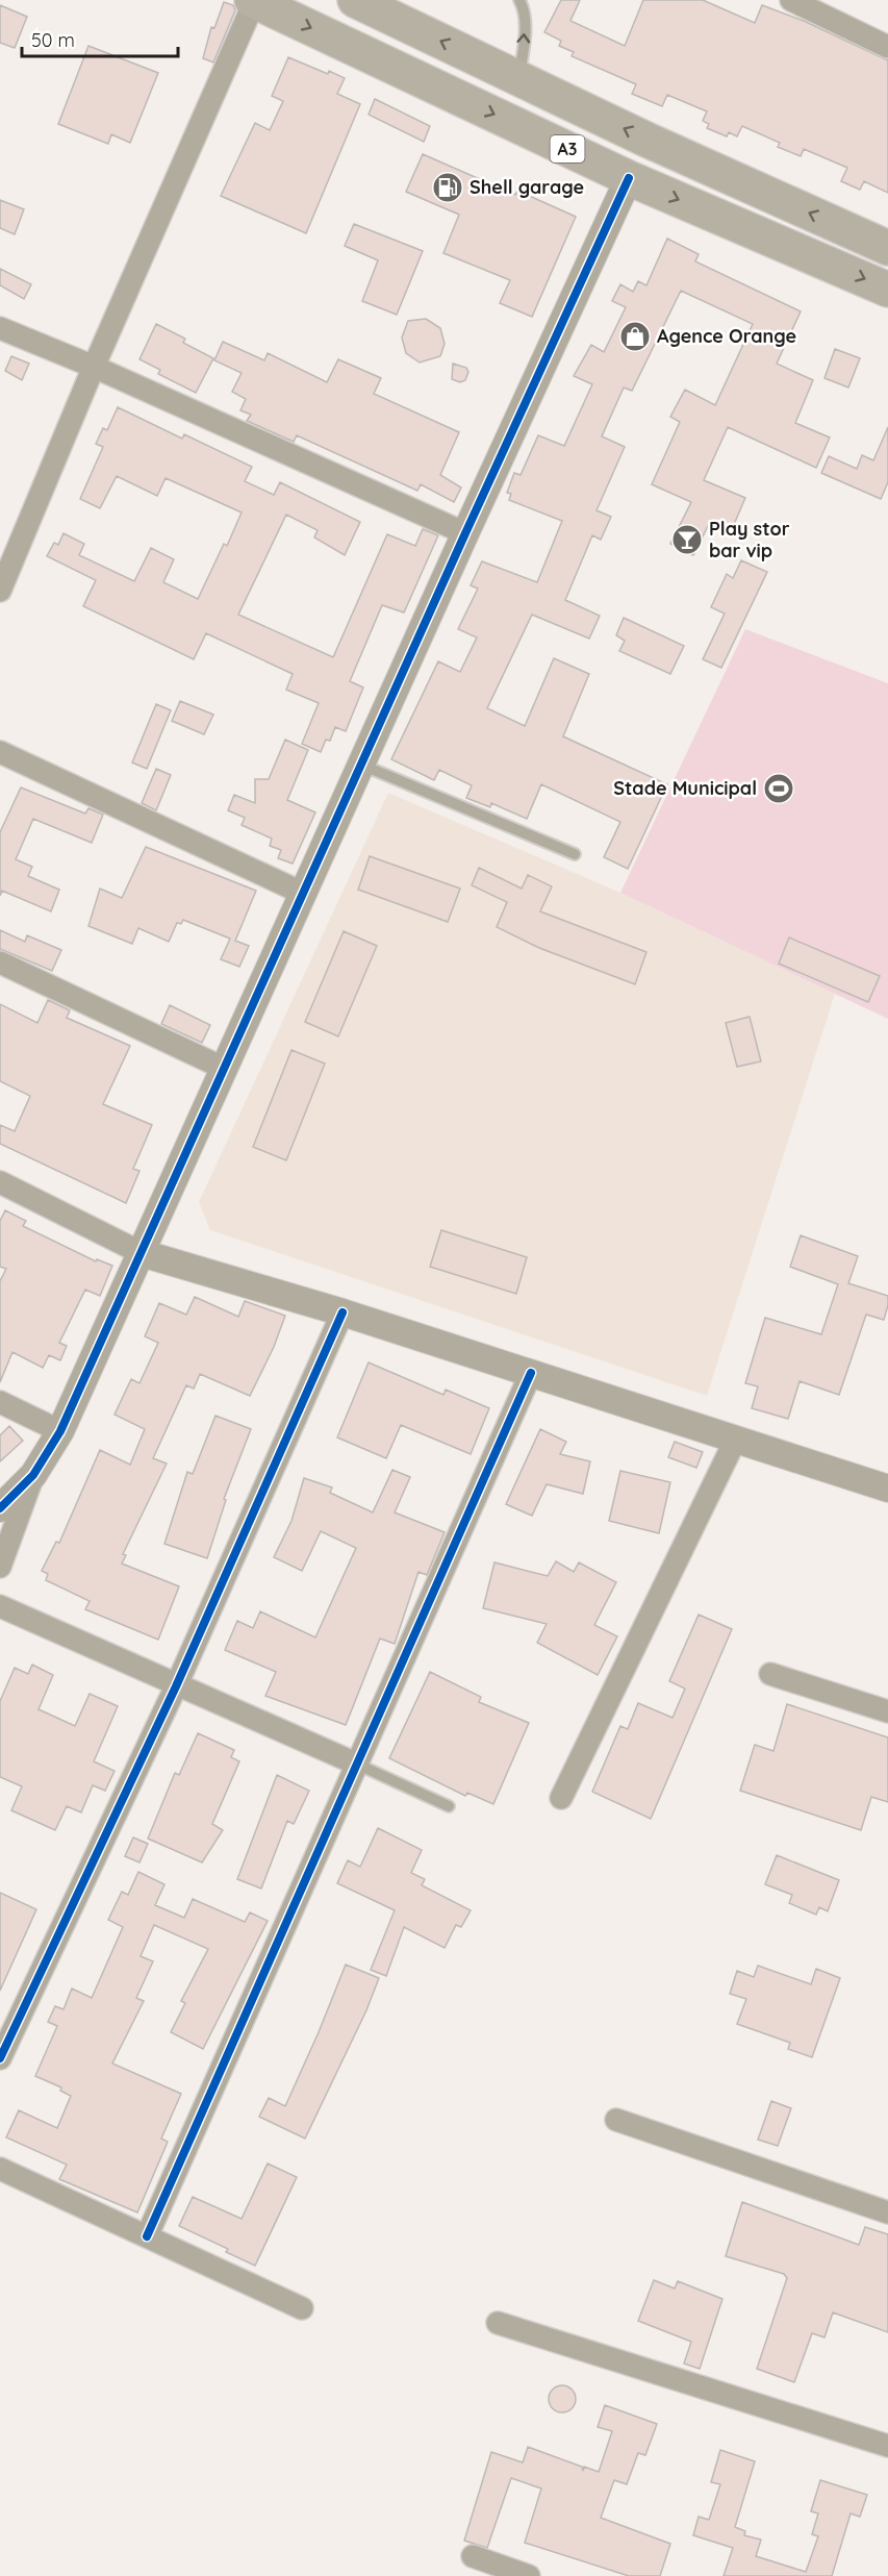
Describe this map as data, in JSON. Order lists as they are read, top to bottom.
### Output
{
  "streets": {
    "highway": ["A3"]
  },
  "places": {
    "fuel station": ["Shell garage"],
    "shop": ["Agence Orange"],
    "bar": ["Play stor bar vip"],
    "sports": ["Stade Municipal"]
  },
  "scale_bar": "50 m"
}
